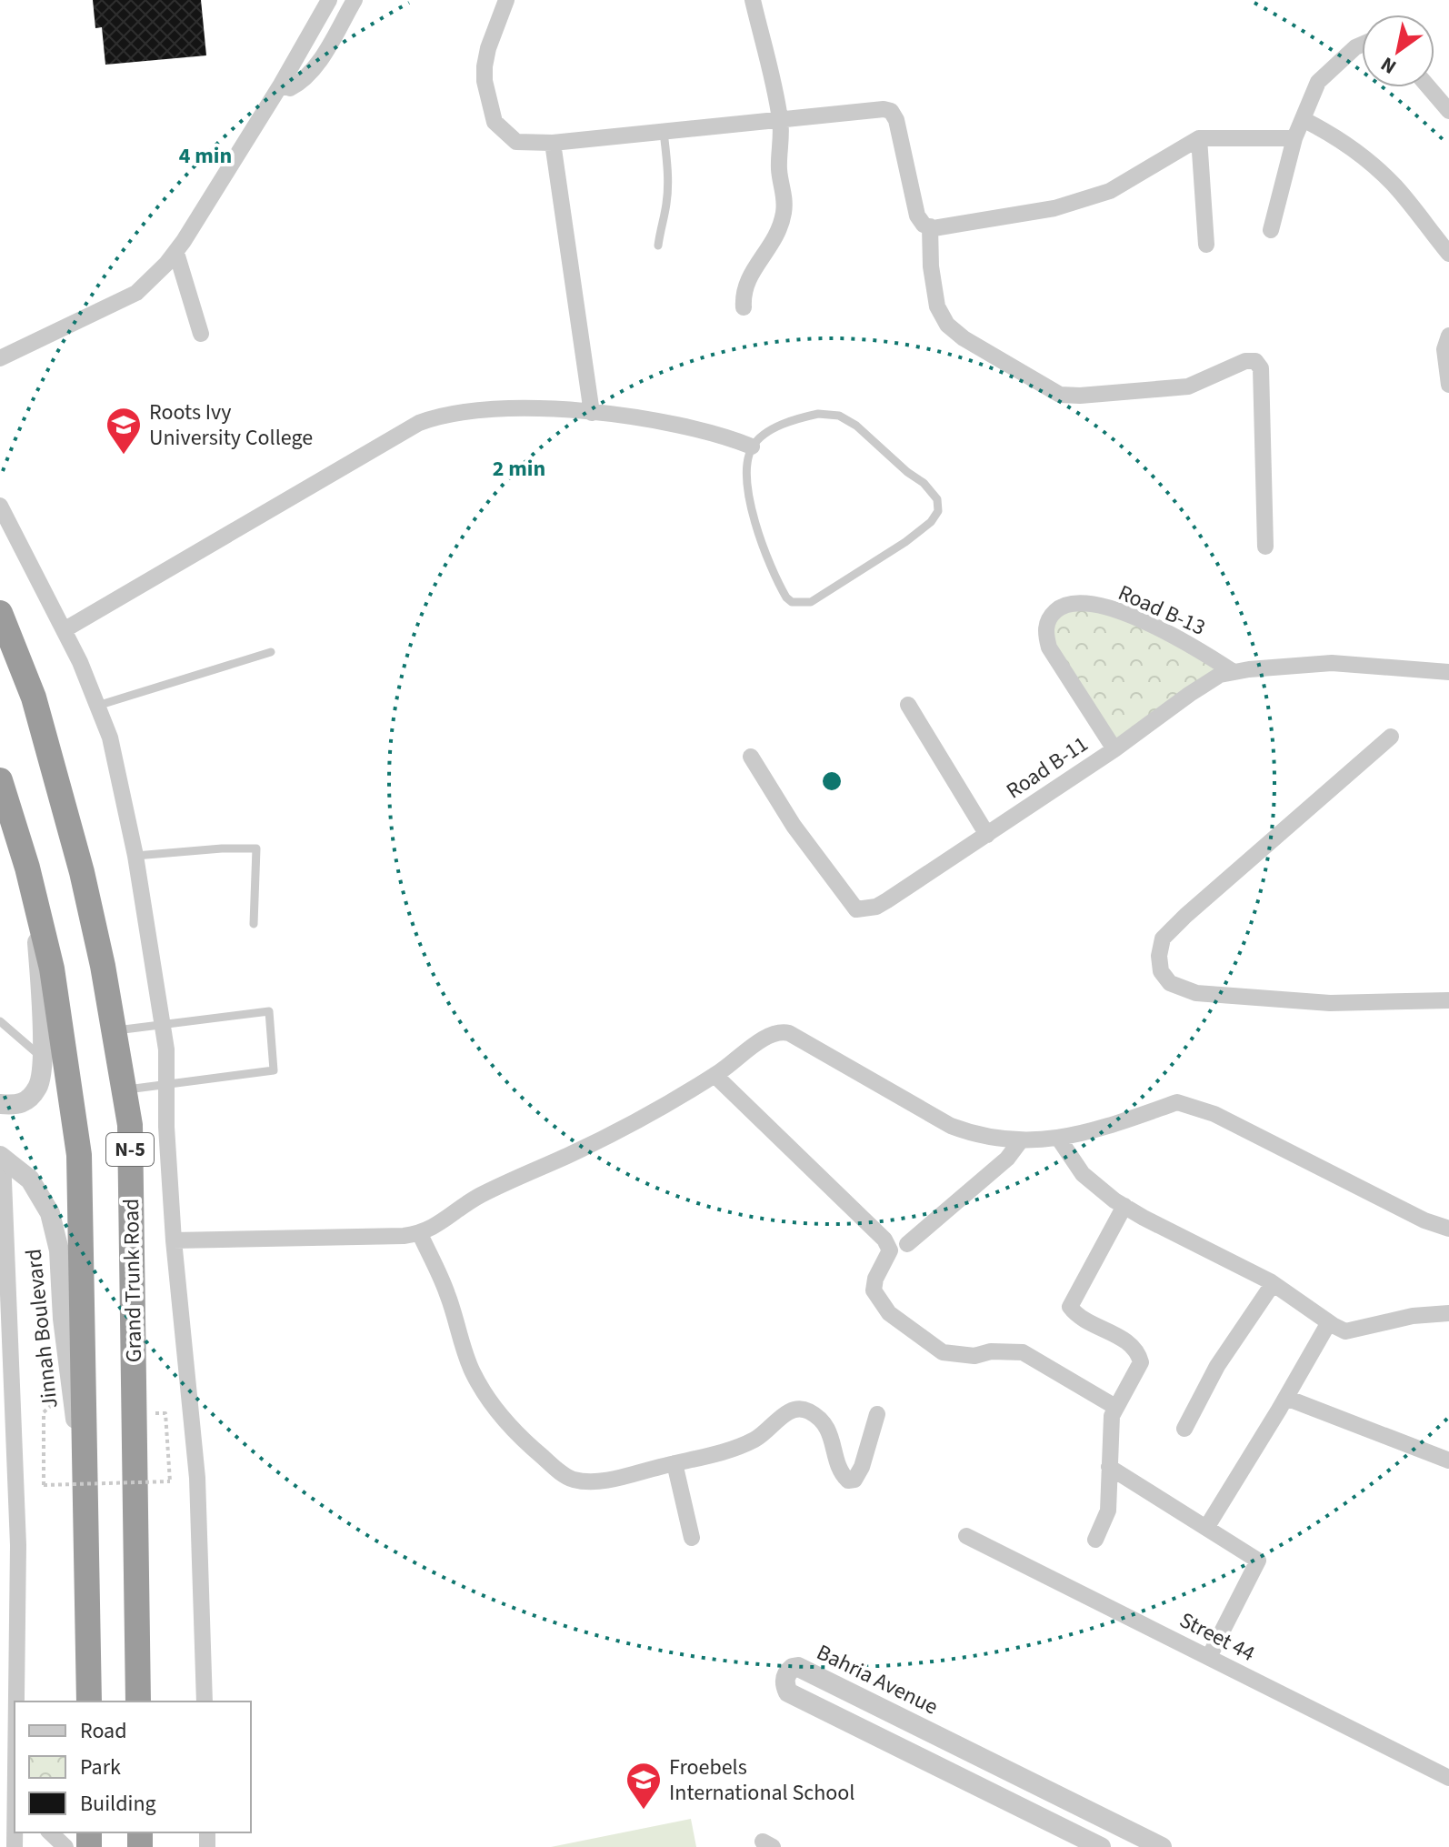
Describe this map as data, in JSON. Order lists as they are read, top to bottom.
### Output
{
  "streets": {
    "highway": ["N-5", "Grand Trunk Road"],
    "street": [
      "Road B-13",
      "Road B-11",
      "Jinnah Boulevard",
      "Street 44",
      "Bahria Avenue"
    ]
  },
  "crossings": [
    ["Road B-13", "Road B-11"],
    ["N-5", "Jinnah Boulevard"]
  ],
  "places": {
    "school or university": ["Roots Ivy University College", "Froebels International School"]
  },
  "legend": ["Road", "Park", "Building"],
  "north": "bottom left",
  "rings": ["4 min", "2 min"]
}
